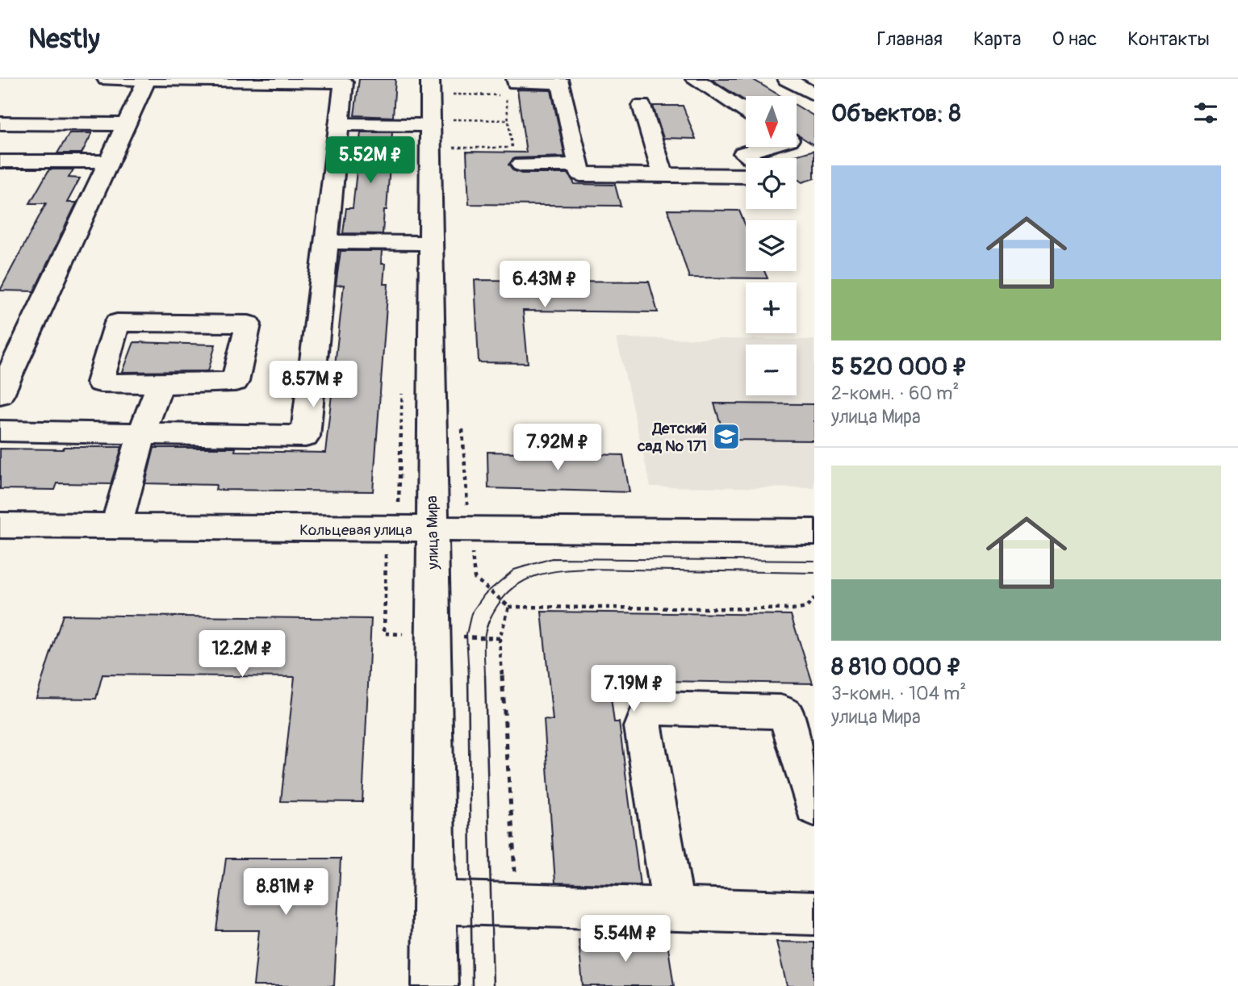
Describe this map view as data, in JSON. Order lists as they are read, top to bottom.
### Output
{
  "streets": {
    "street": ["Кольцевая улица", "улица Мира"]
  },
  "crossings": [
    ["Кольцевая улица", "улица Мира"]
  ],
  "places": {
    "school or university": ["Детский сад № 171"]
  },
  "north": "bottom",
  "page": {
    "header": "Nestly",
    "nav": [
      "Главная",
      "Карта",
      "О нас",
      "Контакты"
    ],
    "heading": "Объектов: 8",
    "map_buttons": ["+", "−"],
    "price": [
      "5.52M ₽",
      "6.43M ₽",
      "8.57M ₽",
      "7.92M ₽",
      "12.2M ₽",
      "7.19M ₽",
      "8.81M ₽",
      "5.54M ₽"
    ],
    "list": [
      {
        "name": "5 520 000 ₽",
        "note": "2-комн. · 60 m² · улица Мира"
      },
      {
        "name": "8 810 000 ₽",
        "note": "3-комн. · 104 m² · улица Мира"
      }
    ]
  }
}
